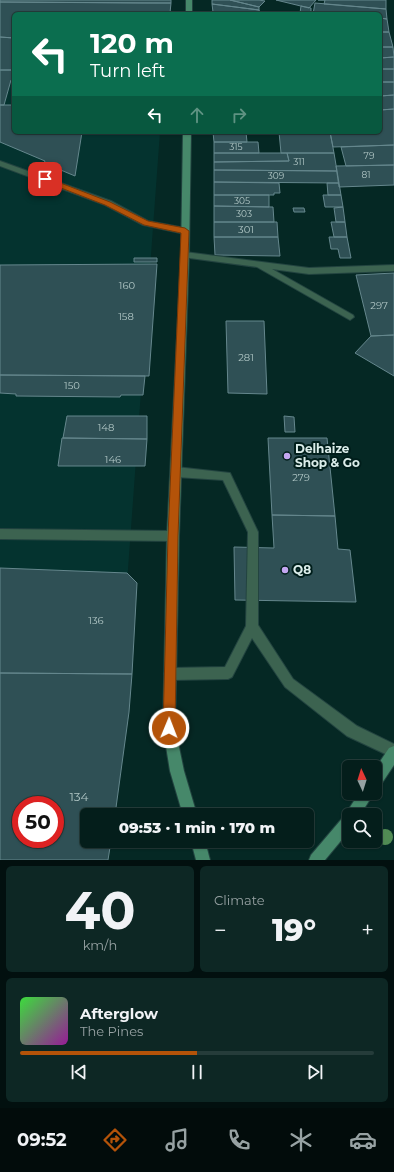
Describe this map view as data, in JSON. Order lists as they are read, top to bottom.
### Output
{
  "places": ["Delhaize Shop & Go", "Q8"],
  "house_numbers": [
    "315",
    "79",
    "311",
    "81",
    "309",
    "305",
    "303",
    "301",
    "160",
    "297",
    "158",
    "281",
    "150",
    "148",
    "146",
    "279",
    "136",
    "134"
  ],
  "north": "top",
  "page": {
    "turn": ["120 m", "Turn left"],
    "limit": "50",
    "trip": "09:53 · 1 min · 170 m",
    "tile": [
      ["40", "km/h"],
      "Climate"
    ],
    "heat": ["−", "19°", "+"],
    "song": ["Afterglow", "The Pines"],
    "tabs": "09:52"
  }
}
